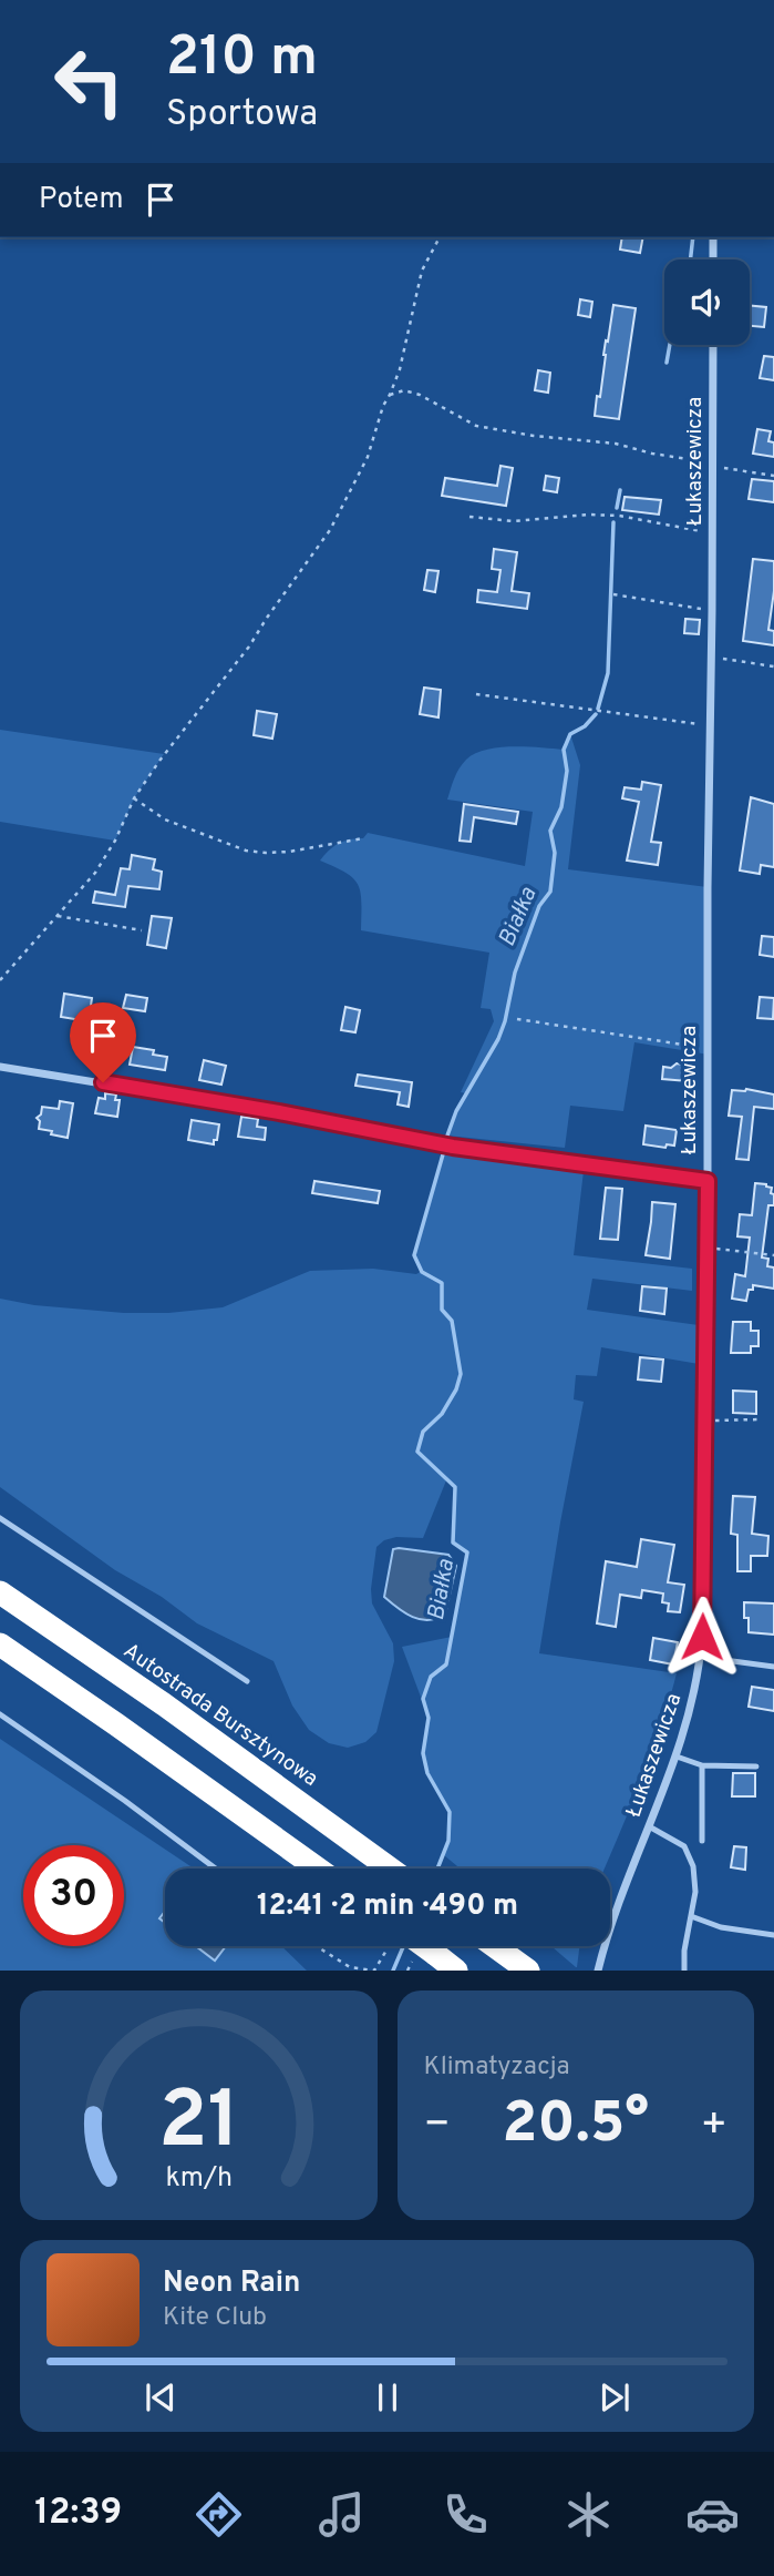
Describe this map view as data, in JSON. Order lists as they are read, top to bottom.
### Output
{
  "streets": {
    "highway": ["Autostrada Bursztynowa"],
    "street": ["Łukaszewicza"]
  },
  "water": ["Białka"],
  "page": {
    "turn": ["210 m", "Sportowa"],
    "then": "Potem",
    "limit": "30",
    "trip": "12:41 · 2 min · 490 m",
    "tile": "Klimatyzacja",
    "heat": ["−", "20.5°", "+"],
    "song": ["Neon Rain", "Kite Club"],
    "tabs": "12:39",
    "gauge": ["21", "km/h"]
  }
}
